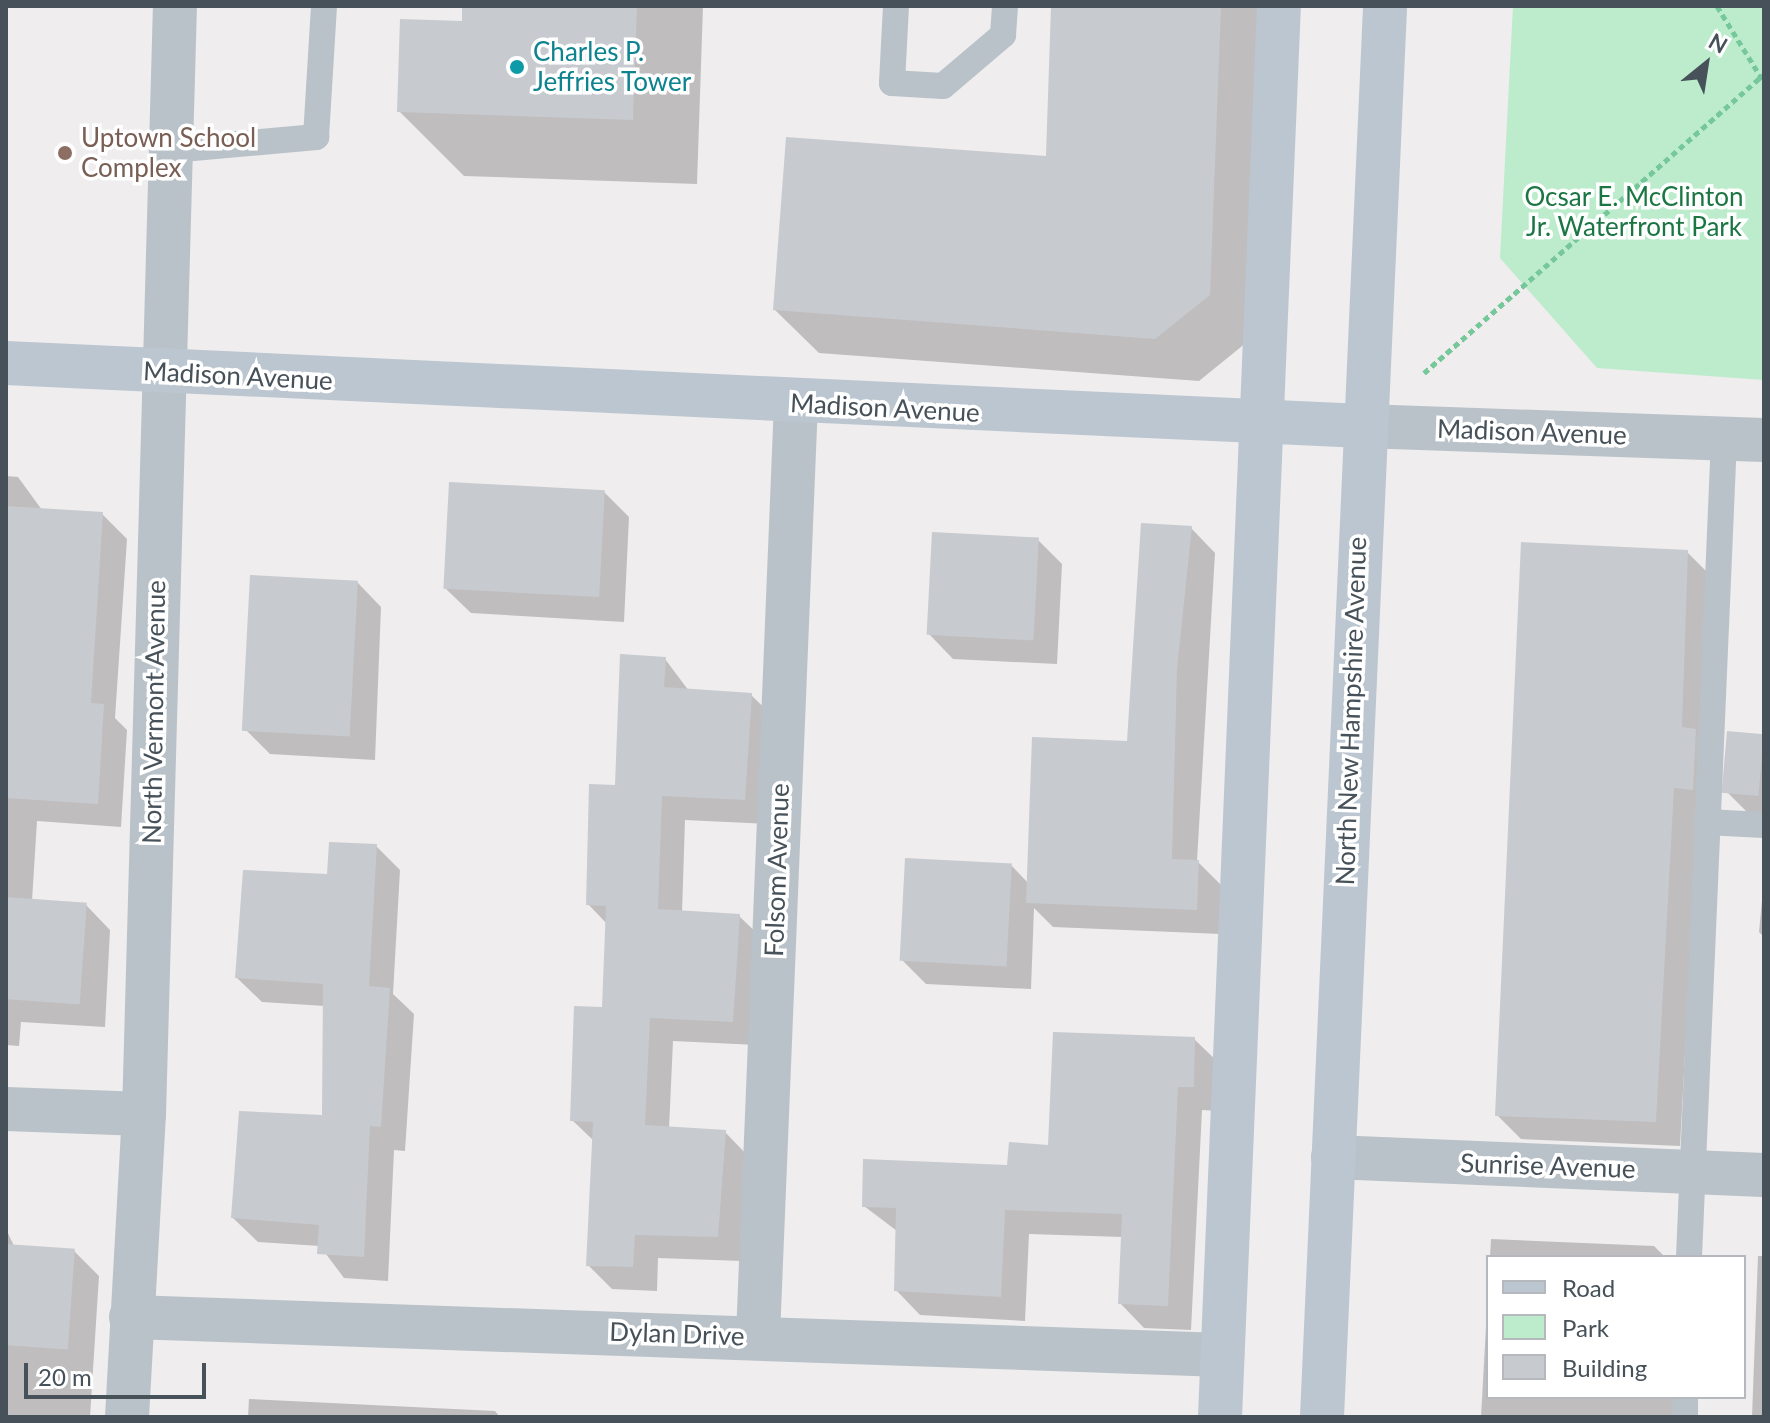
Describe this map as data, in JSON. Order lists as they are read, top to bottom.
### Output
{
  "streets": {
    "street": [
      "Madison Avenue",
      "North New Hampshire Avenue",
      "North Vermont Avenue",
      "Folsom Avenue",
      "Sunrise Avenue",
      "Dylan Drive"
    ]
  },
  "crossings": [
    ["Madison Avenue", "North New Hampshire Avenue"],
    ["Madison Avenue", "North Vermont Avenue"],
    ["Madison Avenue", "Folsom Avenue"],
    ["North New Hampshire Avenue", "Sunrise Avenue"],
    ["North Vermont Avenue", "Dylan Drive"],
    ["Folsom Avenue", "Dylan Drive"]
  ],
  "parks": ["Ocsar E. McClinton Jr. Waterfront Park"],
  "places": ["Charles P. Jeffries Tower", "Uptown School Complex"],
  "legend": ["Road", "Park", "Building"],
  "scale_bar": "20 m",
  "north": "top right"
}
